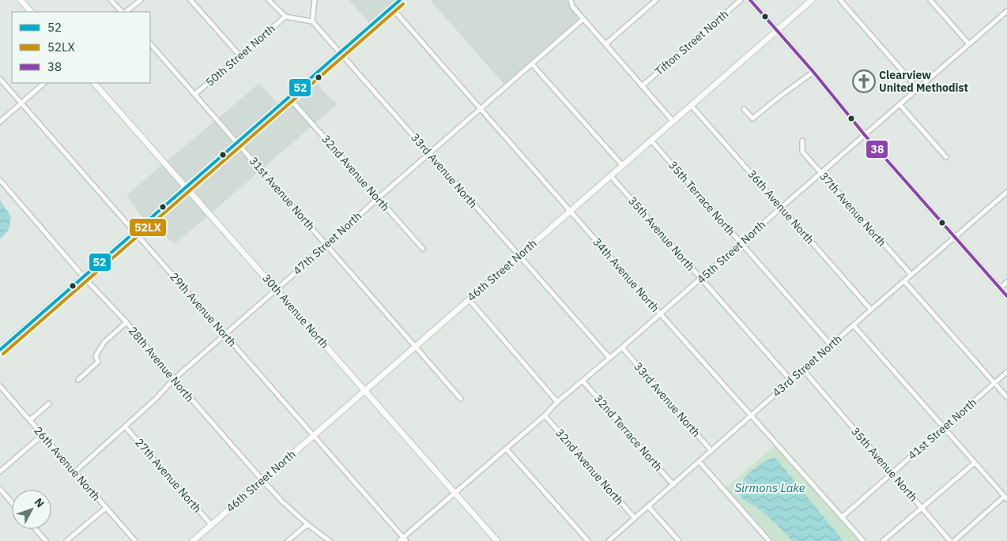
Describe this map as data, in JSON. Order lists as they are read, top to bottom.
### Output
{
  "streets": {
    "street": [
      "Tifton Street North",
      "50th Street North",
      "33rd Avenue North",
      "32nd Avenue North",
      "31st Avenue North",
      "35th Terrace North",
      "36th Avenue North",
      "37th Avenue North",
      "35th Avenue North",
      "47th Street North",
      "45th Street North",
      "46th Street North",
      "34th Avenue North",
      "29th Avenue North",
      "30th Avenue North",
      "28th Avenue North",
      "43rd Street North",
      "41st Street North",
      "32nd Terrace North",
      "26th Avenue North",
      "27th Avenue North"
    ]
  },
  "crossings": [
    ["50th Street North", "31st Avenue North"],
    ["33rd Avenue North", "47th Street North"],
    ["33rd Avenue North", "45th Street North"],
    ["33rd Avenue North", "46th Street North"],
    ["33rd Avenue North", "43rd Street North"],
    ["32nd Avenue North", "47th Street North"],
    ["32nd Avenue North", "45th Street North"],
    ["32nd Avenue North", "43rd Street North"],
    ["31st Avenue North", "47th Street North"],
    ["31st Avenue North", "46th Street North"],
    ["35th Terrace North", "45th Street North"],
    ["35th Terrace North", "46th Street North"],
    ["35th Terrace North", "43rd Street North"],
    ["36th Avenue North", "45th Street North"],
    ["36th Avenue North", "46th Street North"],
    ["36th Avenue North", "43rd Street North"],
    ["37th Avenue North", "45th Street North"],
    ["37th Avenue North", "43rd Street North"],
    ["35th Avenue North", "45th Street North"],
    ["35th Avenue North", "46th Street North"],
    ["35th Avenue North", "43rd Street North"],
    ["35th Avenue North", "41st Street North"],
    ["47th Street North", "34th Avenue North"],
    ["47th Street North", "29th Avenue North"],
    ["47th Street North", "30th Avenue North"],
    ["47th Street North", "28th Avenue North"],
    ["47th Street North", "26th Avenue North"],
    ["47th Street North", "27th Avenue North"],
    ["45th Street North", "34th Avenue North"],
    ["45th Street North", "29th Avenue North"],
    ["45th Street North", "30th Avenue North"],
    ["45th Street North", "32nd Terrace North"],
    ["46th Street North", "34th Avenue North"],
    ["46th Street North", "29th Avenue North"],
    ["46th Street North", "30th Avenue North"],
    ["46th Street North", "28th Avenue North"],
    ["46th Street North", "27th Avenue North"],
    ["34th Avenue North", "43rd Street North"],
    ["34th Avenue North", "41st Street North"],
    ["43rd Street North", "32nd Terrace North"]
  ],
  "water": ["Sirmons Lake"],
  "places": {
    "church": ["Clearview United Methodist"]
  },
  "lines": ["transit line 52", "transit line 38", "transit line 52LX"],
  "legend": ["52", "52LX", "38"],
  "north": "top right"
}
